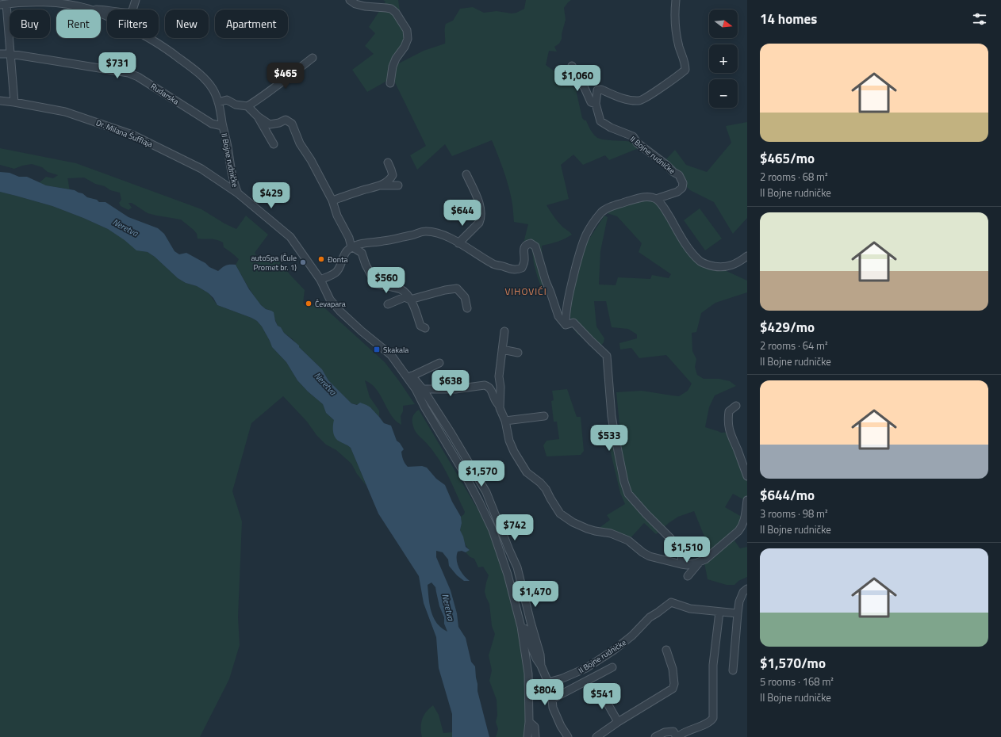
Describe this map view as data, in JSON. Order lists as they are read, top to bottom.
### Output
{
  "streets": {
    "street": ["Rudarska", "Dr. Milana Šufflaja", "II Bojne rudničke"]
  },
  "crossings": [
    ["Rudarska", "II Bojne rudničke"],
    ["Dr. Milana Šufflaja", "II Bojne rudničke"]
  ],
  "districts": ["VIHOVIĆI"],
  "water": ["Neretva"],
  "places": {
    "other": ["Đonta", "autoSpa (Čule Promet br. 1)", "Ćevapara"],
    "transit": ["Skakala"]
  },
  "north": "right",
  "page": {
    "heading": "14 homes",
    "map_buttons": ["+", "−"],
    "chip": [
      "Buy",
      "Rent",
      "Filters",
      "New",
      "Apartment"
    ],
    "list": [
      {
        "name": "$465/mo",
        "note": "2 rooms · 68 m² · II Bojne rudničke"
      },
      {
        "name": "$429/mo",
        "note": "2 rooms · 64 m² · II Bojne rudničke"
      },
      {
        "name": "$644/mo",
        "note": "3 rooms · 98 m² · II Bojne rudničke"
      },
      {
        "name": "$1,570/mo",
        "note": "5 rooms · 168 m² · II Bojne rudničke"
      }
    ],
    "price": [
      "$731",
      "$465",
      "$1,060",
      "$429",
      "$644",
      "$560",
      "$638",
      "$533",
      "$1,570",
      "$742",
      "$1,510",
      "$1,470",
      "$804",
      "$541"
    ]
  }
}
